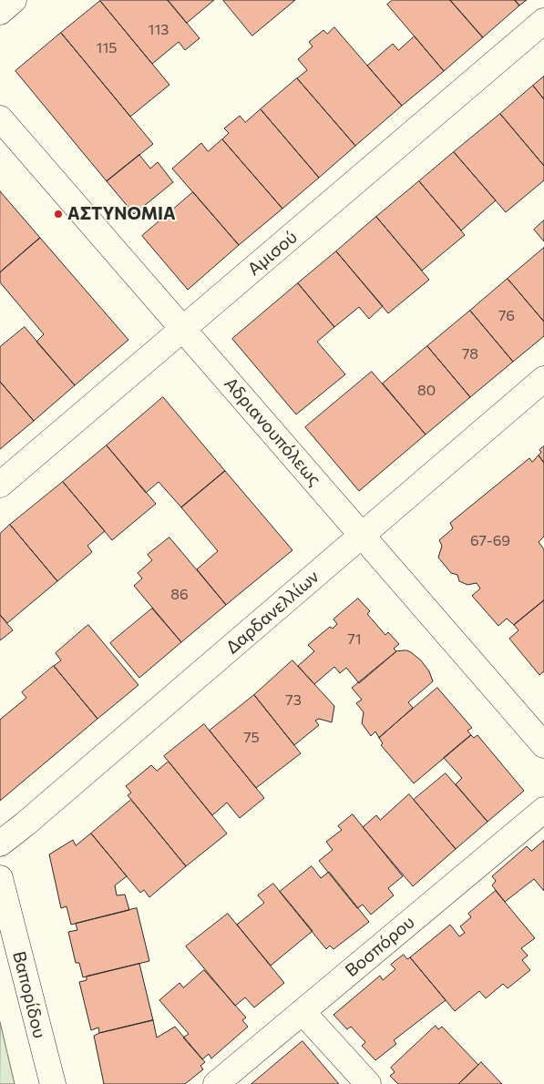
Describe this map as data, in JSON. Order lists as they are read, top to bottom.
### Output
{
  "streets": {
    "street": [
      "Αμισού",
      "Αδριανουπόλεως",
      "Δαρδανελλίων",
      "Βοσπόρου",
      "Βαπορίδου"
    ]
  },
  "crossings": [
    ["Αμισού", "Αδριανουπόλεως"],
    ["Αδριανουπόλεως", "Δαρδανελλίων"]
  ],
  "places": ["ΑΣΤΥΝΟΜΙΑ"],
  "house_numbers": [
    "113",
    "115",
    "76",
    "78",
    "80",
    "67-69",
    "86",
    "71",
    "73",
    "75"
  ]
}
